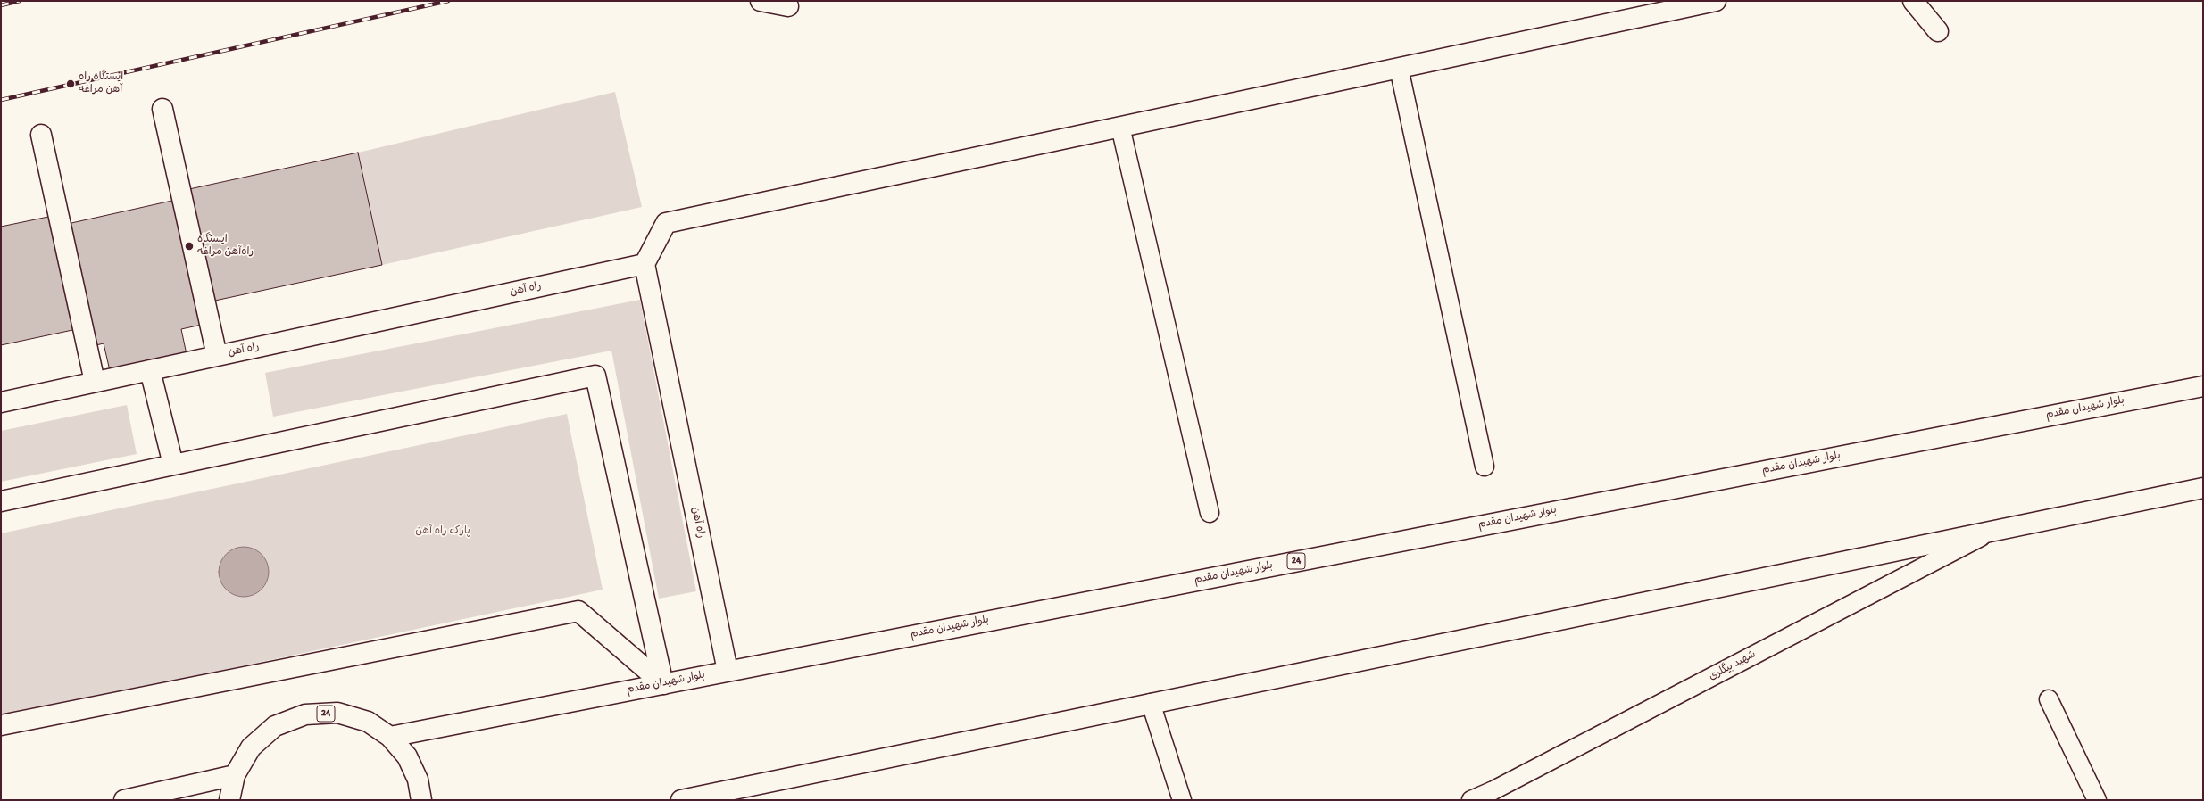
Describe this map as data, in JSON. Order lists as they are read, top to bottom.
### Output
{
  "streets": {
    "street": ["راه آهن", "بلوار شهیدان مقدم", "24"],
    "lane": ["شهید بیگلری"]
  },
  "crossings": [
    ["راه آهن", "بلوار شهیدان مقدم"],
    ["بلوار شهیدان مقدم", "24"]
  ],
  "parks": ["پارک راه آهن"],
  "places": ["ایستگاه راه آهن مراغه", "ایستگاه راه‌آهن مراغه"]
}
